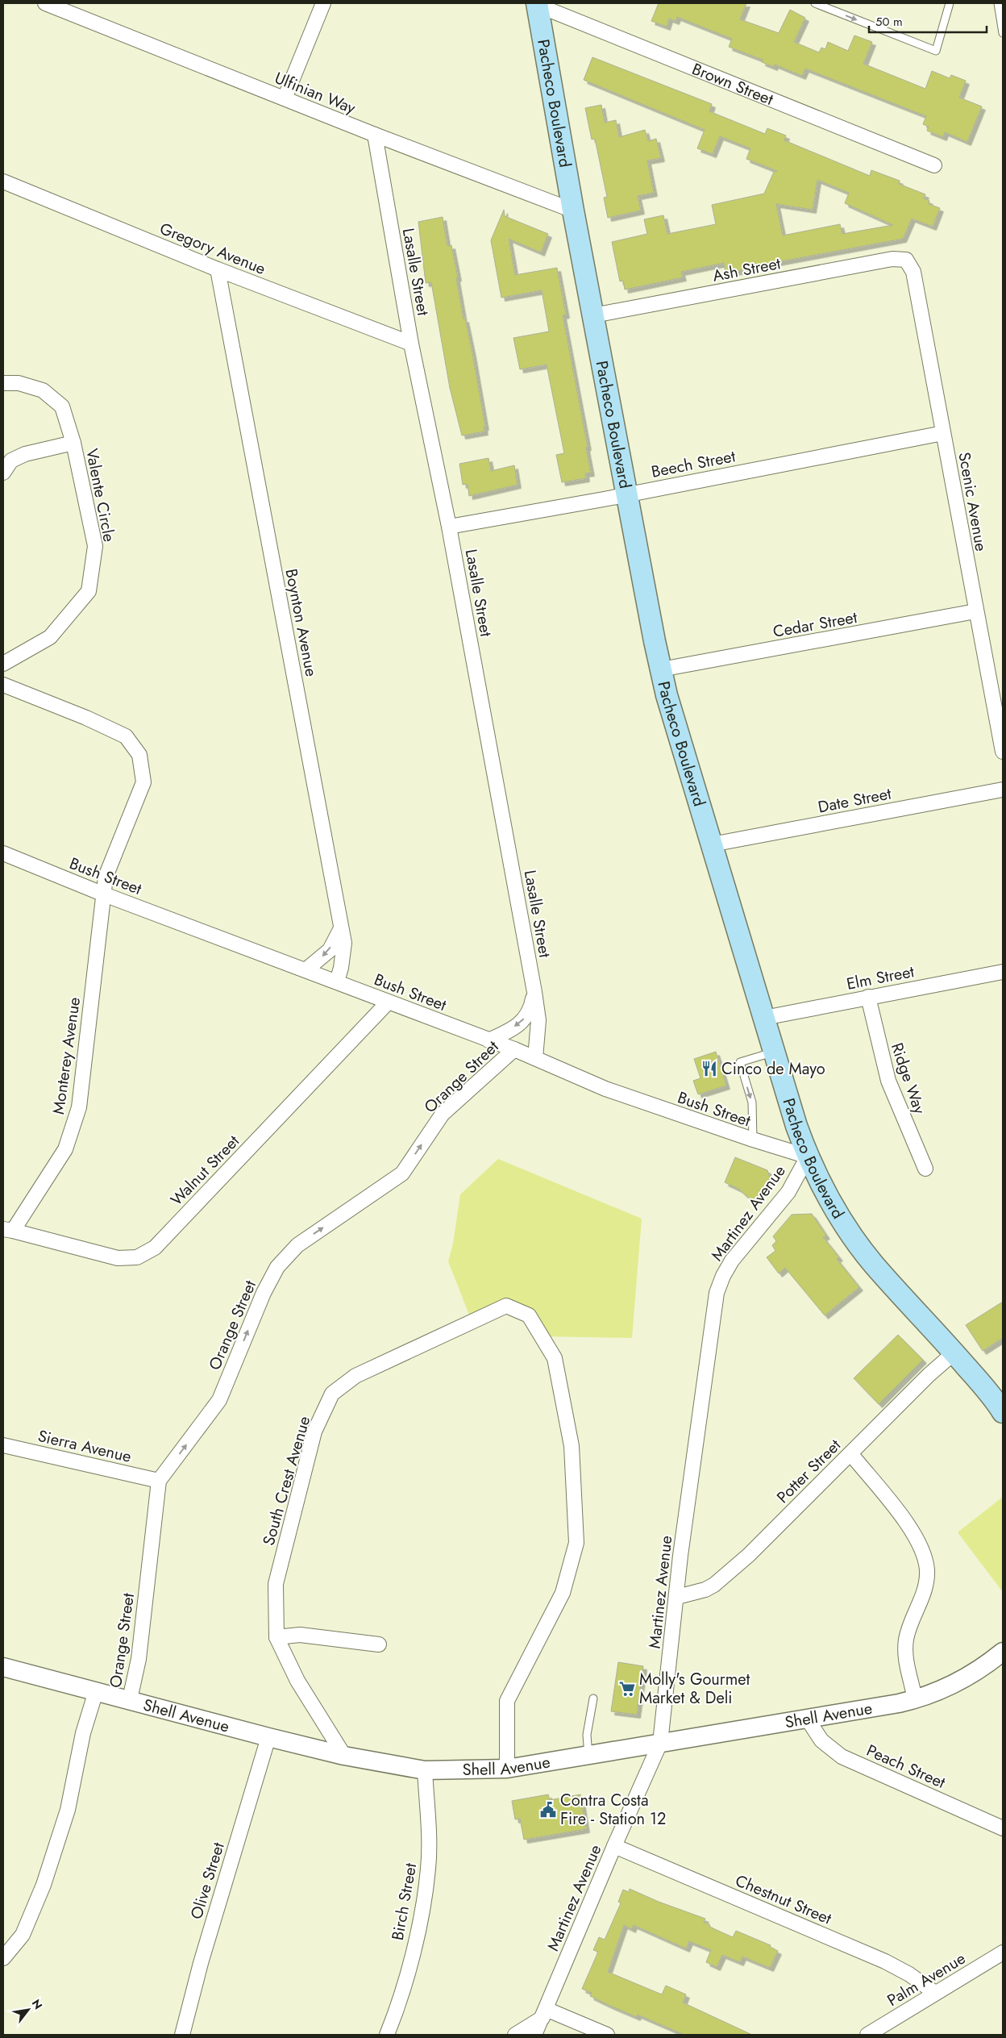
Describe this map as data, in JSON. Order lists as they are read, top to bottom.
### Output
{
  "streets": {
    "main road": ["Pacheco Boulevard"],
    "street": [
      "Brown Street",
      "Ulfinian Way",
      "Gregory Avenue",
      "Ash Street",
      "Lasalle Street",
      "Beech Street",
      "Valente Circle",
      "Scenic Avenue",
      "Boynton Avenue",
      "Cedar Street",
      "Date Street",
      "Bush Street",
      "Elm Street",
      "Monterey Avenue",
      "Orange Street",
      "Ridge Way",
      "Walnut Street",
      "Martinez Avenue",
      "Sierra Avenue",
      "Potter Street",
      "South Crest Avenue",
      "Shell Avenue",
      "Peach Street",
      "Olive Street",
      "Chestnut Street",
      "Birch Street",
      "Palm Avenue"
    ]
  },
  "crossings": [
    ["Brown Street", "Pacheco Boulevard"],
    ["Ulfinian Way", "Pacheco Boulevard"],
    ["Ulfinian Way", "Lasalle Street"],
    ["Pacheco Boulevard", "Ash Street"],
    ["Pacheco Boulevard", "Beech Street"],
    ["Pacheco Boulevard", "Cedar Street"],
    ["Pacheco Boulevard", "Date Street"],
    ["Pacheco Boulevard", "Bush Street"],
    ["Pacheco Boulevard", "Elm Street"],
    ["Pacheco Boulevard", "Martinez Avenue"],
    ["Pacheco Boulevard", "Potter Street"],
    ["Gregory Avenue", "Lasalle Street"],
    ["Gregory Avenue", "Boynton Avenue"],
    ["Ash Street", "Scenic Avenue"],
    ["Lasalle Street", "Beech Street"],
    ["Lasalle Street", "Bush Street"],
    ["Beech Street", "Scenic Avenue"],
    ["Scenic Avenue", "Cedar Street"],
    ["Boynton Avenue", "Bush Street"],
    ["Bush Street", "Monterey Avenue"],
    ["Bush Street", "Orange Street"],
    ["Bush Street", "Walnut Street"],
    ["Bush Street", "Martinez Avenue"],
    ["Elm Street", "Ridge Way"],
    ["Monterey Avenue", "Walnut Street"],
    ["Orange Street", "Sierra Avenue"],
    ["Orange Street", "Shell Avenue"],
    ["Martinez Avenue", "Potter Street"],
    ["Martinez Avenue", "Shell Avenue"],
    ["Martinez Avenue", "Chestnut Street"],
    ["South Crest Avenue", "Shell Avenue"],
    ["Shell Avenue", "Peach Street"],
    ["Shell Avenue", "Olive Street"],
    ["Shell Avenue", "Birch Street"],
    ["Chestnut Street", "Palm Avenue"]
  ],
  "one_way": ["Orange Street"],
  "places": {
    "restaurant": ["Cinco de Mayo"],
    "supermarket": ["Molly's Gourmet Market & Deli"],
    "public building": ["Contra Costa Fire - Station 12"]
  },
  "scale_bar": "50 m",
  "north": "top right"
}
